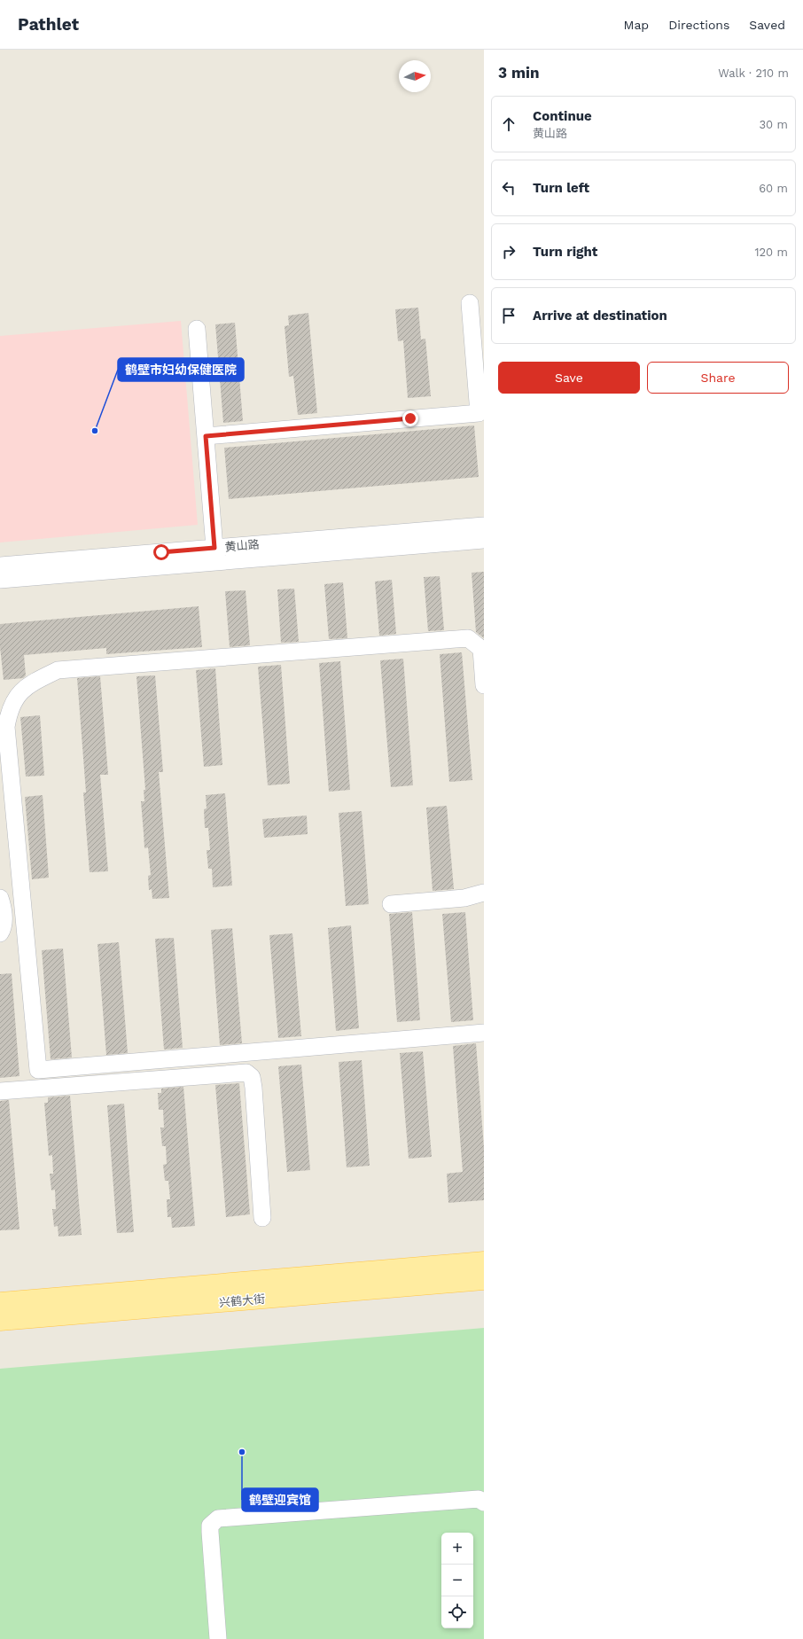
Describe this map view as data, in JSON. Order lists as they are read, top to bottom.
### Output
{
  "streets": {
    "main road": ["兴鹤大街"],
    "street": ["黄山路"]
  },
  "places": ["鹤壁市妇幼保健医院", "鹤壁迎宾馆"],
  "north": "right",
  "page": {
    "header": "Pathlet",
    "nav": ["Map", "Directions", "Saved"],
    "heading": ["3 min", "Walk · 210 m"],
    "list": [
      ["Continue", "黄山路", "30 m"],
      ["Turn left", "60 m"],
      ["Turn right", "120 m"],
      "Arrive at destination"
    ],
    "buttons": ["Save", "Share"],
    "map_buttons": ["+", "−"]
  }
}
